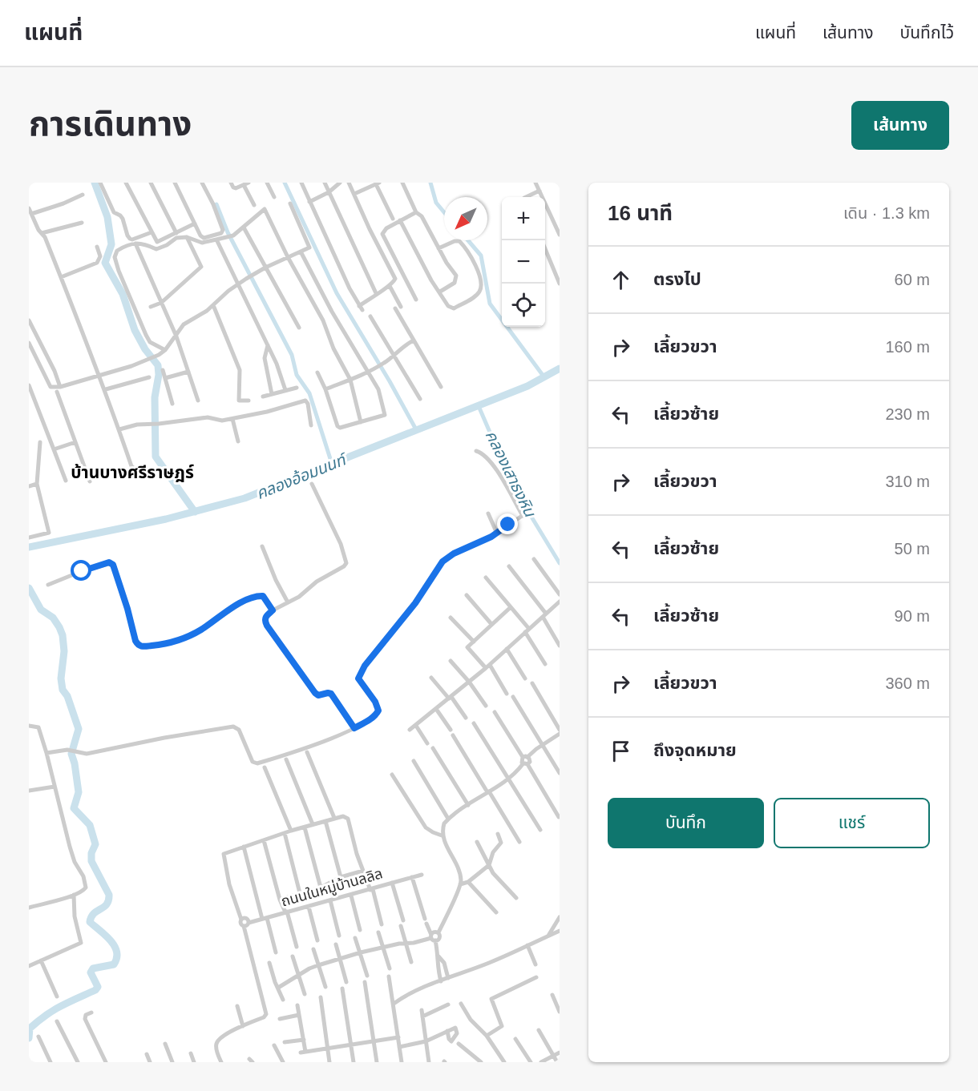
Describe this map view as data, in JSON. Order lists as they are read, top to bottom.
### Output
{
  "streets": {
    "street": ["ถนนในหมู่บ้านลลิล"]
  },
  "districts": ["บ้านบางศรีราษฎร์"],
  "water": ["คลองเสาธงหิน", "คลองอ้อมนนท์"],
  "north": "bottom left",
  "page": {
    "header": "แผนที่",
    "nav": ["แผนที่", "เส้นทาง", "บันทึกไว้"],
    "title": "การเดินทาง",
    "buttons": [
      "เส้นทาง",
      ["บันทึก", "แชร์"]
    ],
    "heading": ["16 นาที", "เดิน · 1.3 km"],
    "map_buttons": ["+", "−"],
    "list": [
      ["ตรงไป", "60 m"],
      ["เลี้ยวขวา", "160 m"],
      ["เลี้ยวซ้าย", "230 m"],
      ["เลี้ยวขวา", "310 m"],
      ["เลี้ยวซ้าย", "50 m"],
      ["เลี้ยวซ้าย", "90 m"],
      ["เลี้ยวขวา", "360 m"],
      "ถึงจุดหมาย"
    ]
  }
}
